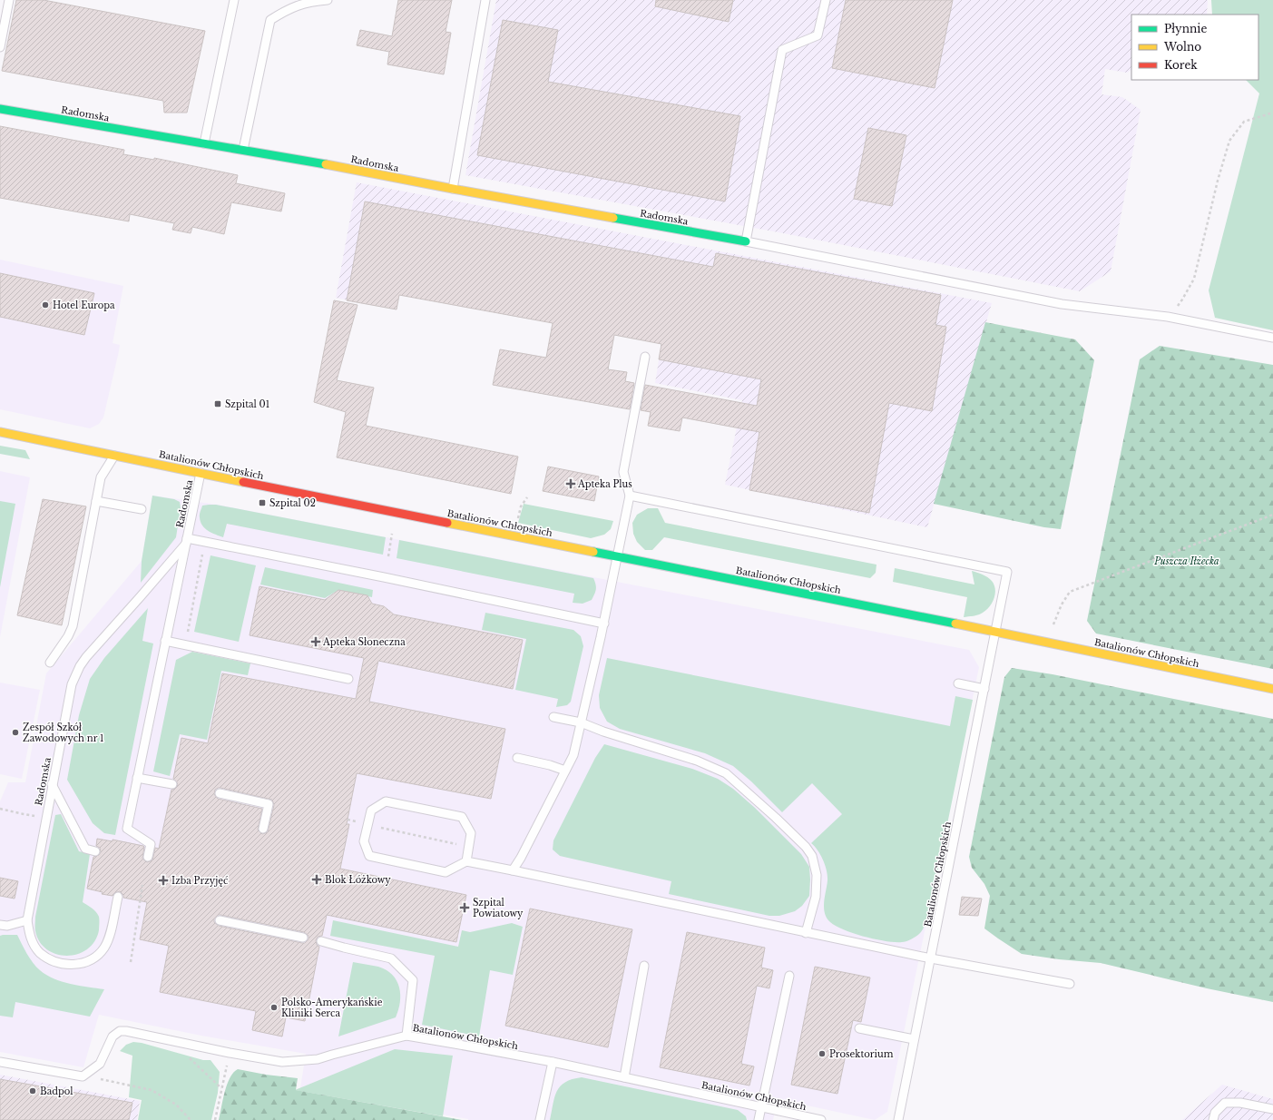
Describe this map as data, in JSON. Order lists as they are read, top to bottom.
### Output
{
  "streets": {
    "street": ["Radomska", "Batalionów Chłopskich"]
  },
  "crossings": [
    ["Radomska", "Batalionów Chłopskich"]
  ],
  "parks": ["Puszcza Iłżecka"],
  "places": {
    "other": [
      "Hotel Europa",
      "Zespół Szkół Zawodowych nr 1",
      "Polsko-Amerykańskie Kliniki Serca",
      "Prosektorium",
      "Badpol"
    ],
    "transit": ["Szpital 01", "Szpital 02"],
    "health": [
      "Apteka Plus",
      "Apteka Słoneczna",
      "Blok Łóżkowy",
      "Izba Przyjęć",
      "Szpital Powiatowy"
    ]
  },
  "legend": ["Płynnie", "Wolno", "Korek"]
}
